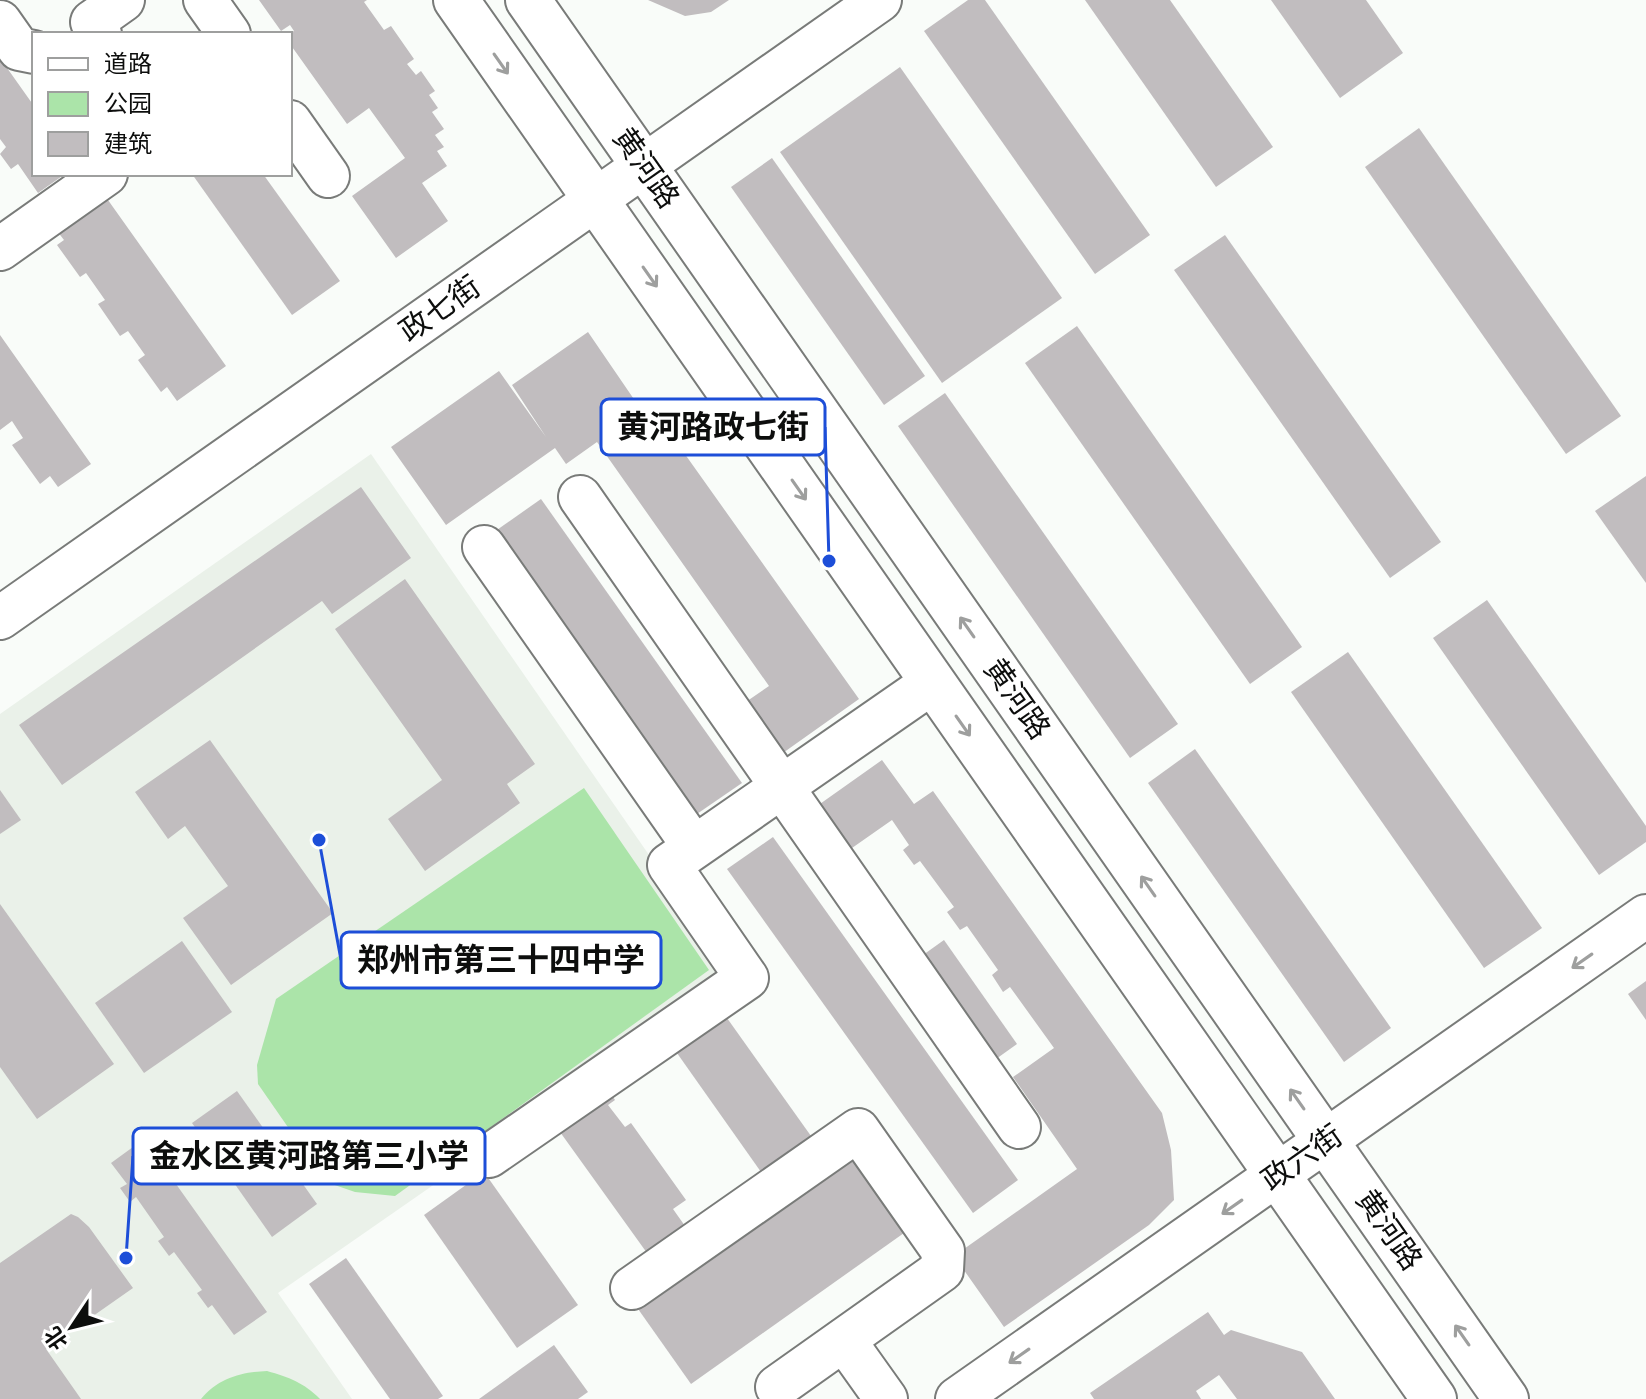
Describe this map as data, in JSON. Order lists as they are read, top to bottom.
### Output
{
  "streets": {
    "main road": ["黄河路"],
    "street": ["政七街", "政六街"]
  },
  "crossings": [
    ["黄河路", "政七街"],
    ["黄河路", "政六街"]
  ],
  "one_way": ["政六街"],
  "places": ["黄河路政七街", "郑州市第三十四中学", "金水区黄河路第三小学"],
  "legend": ["道路", "公园", "建筑"],
  "north": "bottom left"
}
